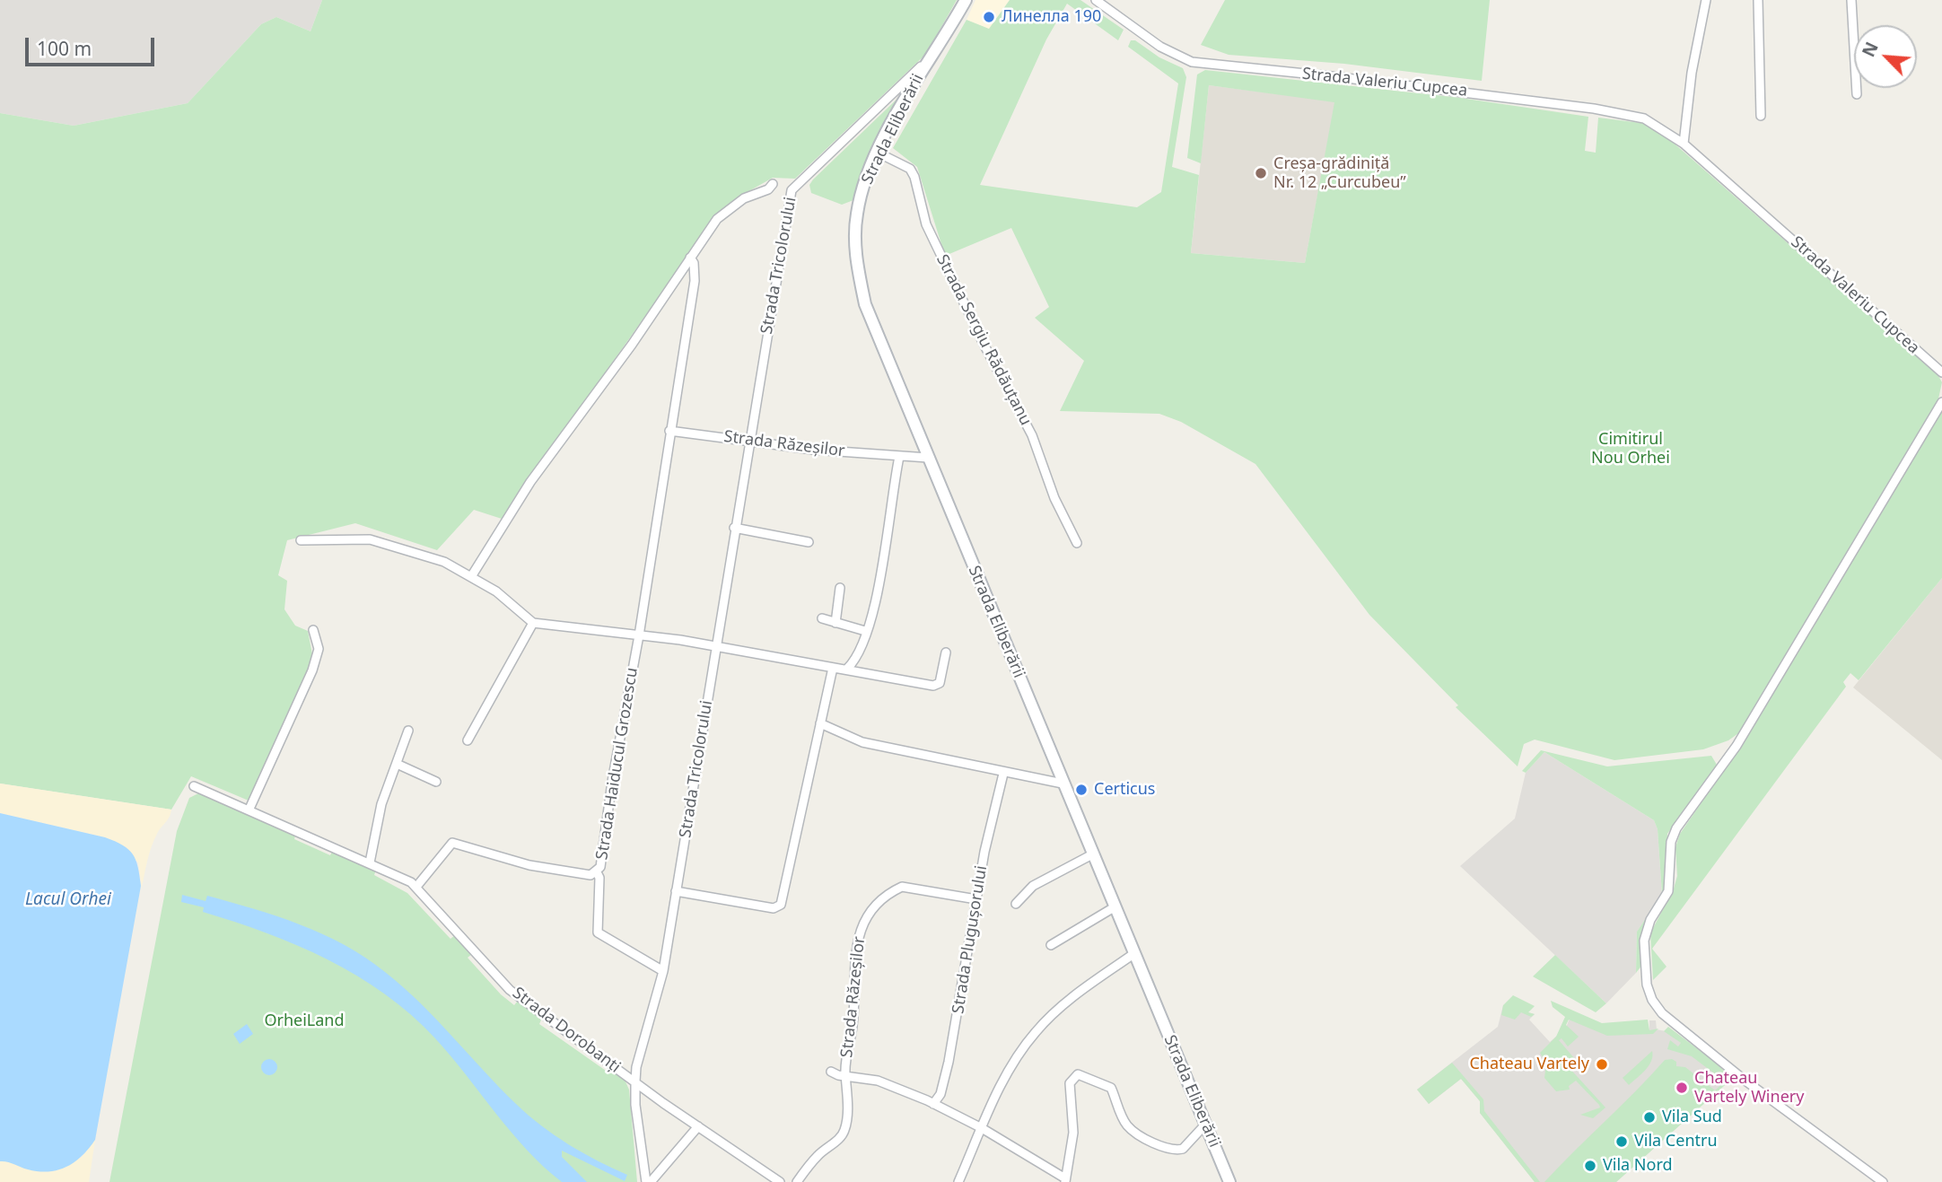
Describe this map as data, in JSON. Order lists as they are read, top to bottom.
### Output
{
  "streets": {
    "street": [
      "Strada Valeriu Cupcea",
      "Strada Eliberării",
      "Strada Tricolorului",
      "Strada Sergiu Rădăuțanu",
      "Strada Răzeșilor",
      "Strada Haiducul Grozescu",
      "Strada Plugușorului",
      "Strada Dorobanți"
    ]
  },
  "crossings": [
    ["Strada Eliberării", "Strada Tricolorului"],
    ["Strada Eliberării", "Strada Sergiu Rădăuțanu"],
    ["Strada Eliberării", "Strada Răzeșilor"],
    ["Strada Tricolorului", "Strada Răzeșilor"],
    ["Strada Tricolorului", "Strada Dorobanți"],
    ["Strada Răzeșilor", "Strada Haiducul Grozescu"],
    ["Strada Răzeșilor", "Strada Plugușorului"],
    ["Strada Haiducul Grozescu", "Strada Dorobanți"]
  ],
  "water": ["Lacul Orhei"],
  "parks": ["Cimitirul Nou Orhei", "OrheiLand"],
  "places": [
    "Линелла 190",
    "Creșa-grădiniță Nr. 12 „Curcubeu”",
    "Certicus",
    "Chateau Vartely",
    "Chateau Vartely Winery",
    "Vila Sud",
    "Vila Centru",
    "Vila Nord"
  ],
  "scale_bar": "100 m",
  "north": "top left"
}
